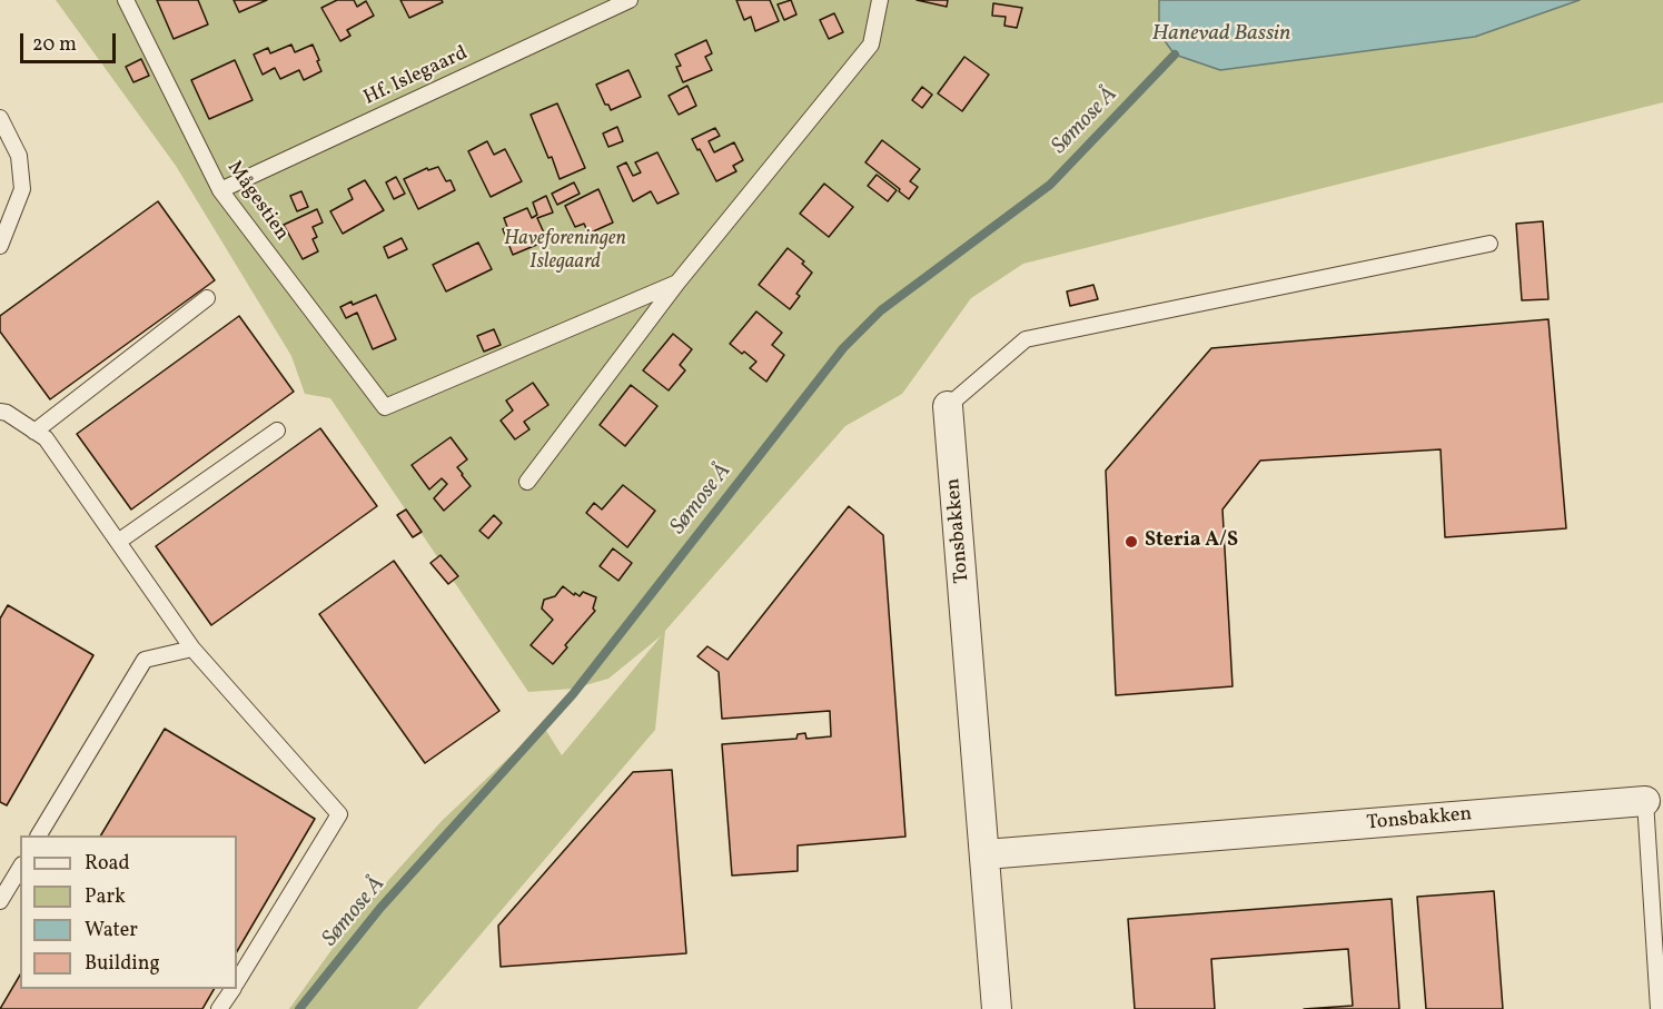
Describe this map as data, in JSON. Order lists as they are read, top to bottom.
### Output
{
  "streets": {
    "street": ["Tonsbakken"],
    "lane": ["Hf. Islegaard", "Mågestien"]
  },
  "crossings": [
    ["Hf. Islegaard", "Mågestien"]
  ],
  "water": ["Hanevad Bassin", "Sømose Å"],
  "parks": ["Haveforeningen Islegaard"],
  "places": ["Steria A/S"],
  "legend": [
    "Road",
    "Park",
    "Water",
    "Building"
  ],
  "scale_bar": "20 m"
}
